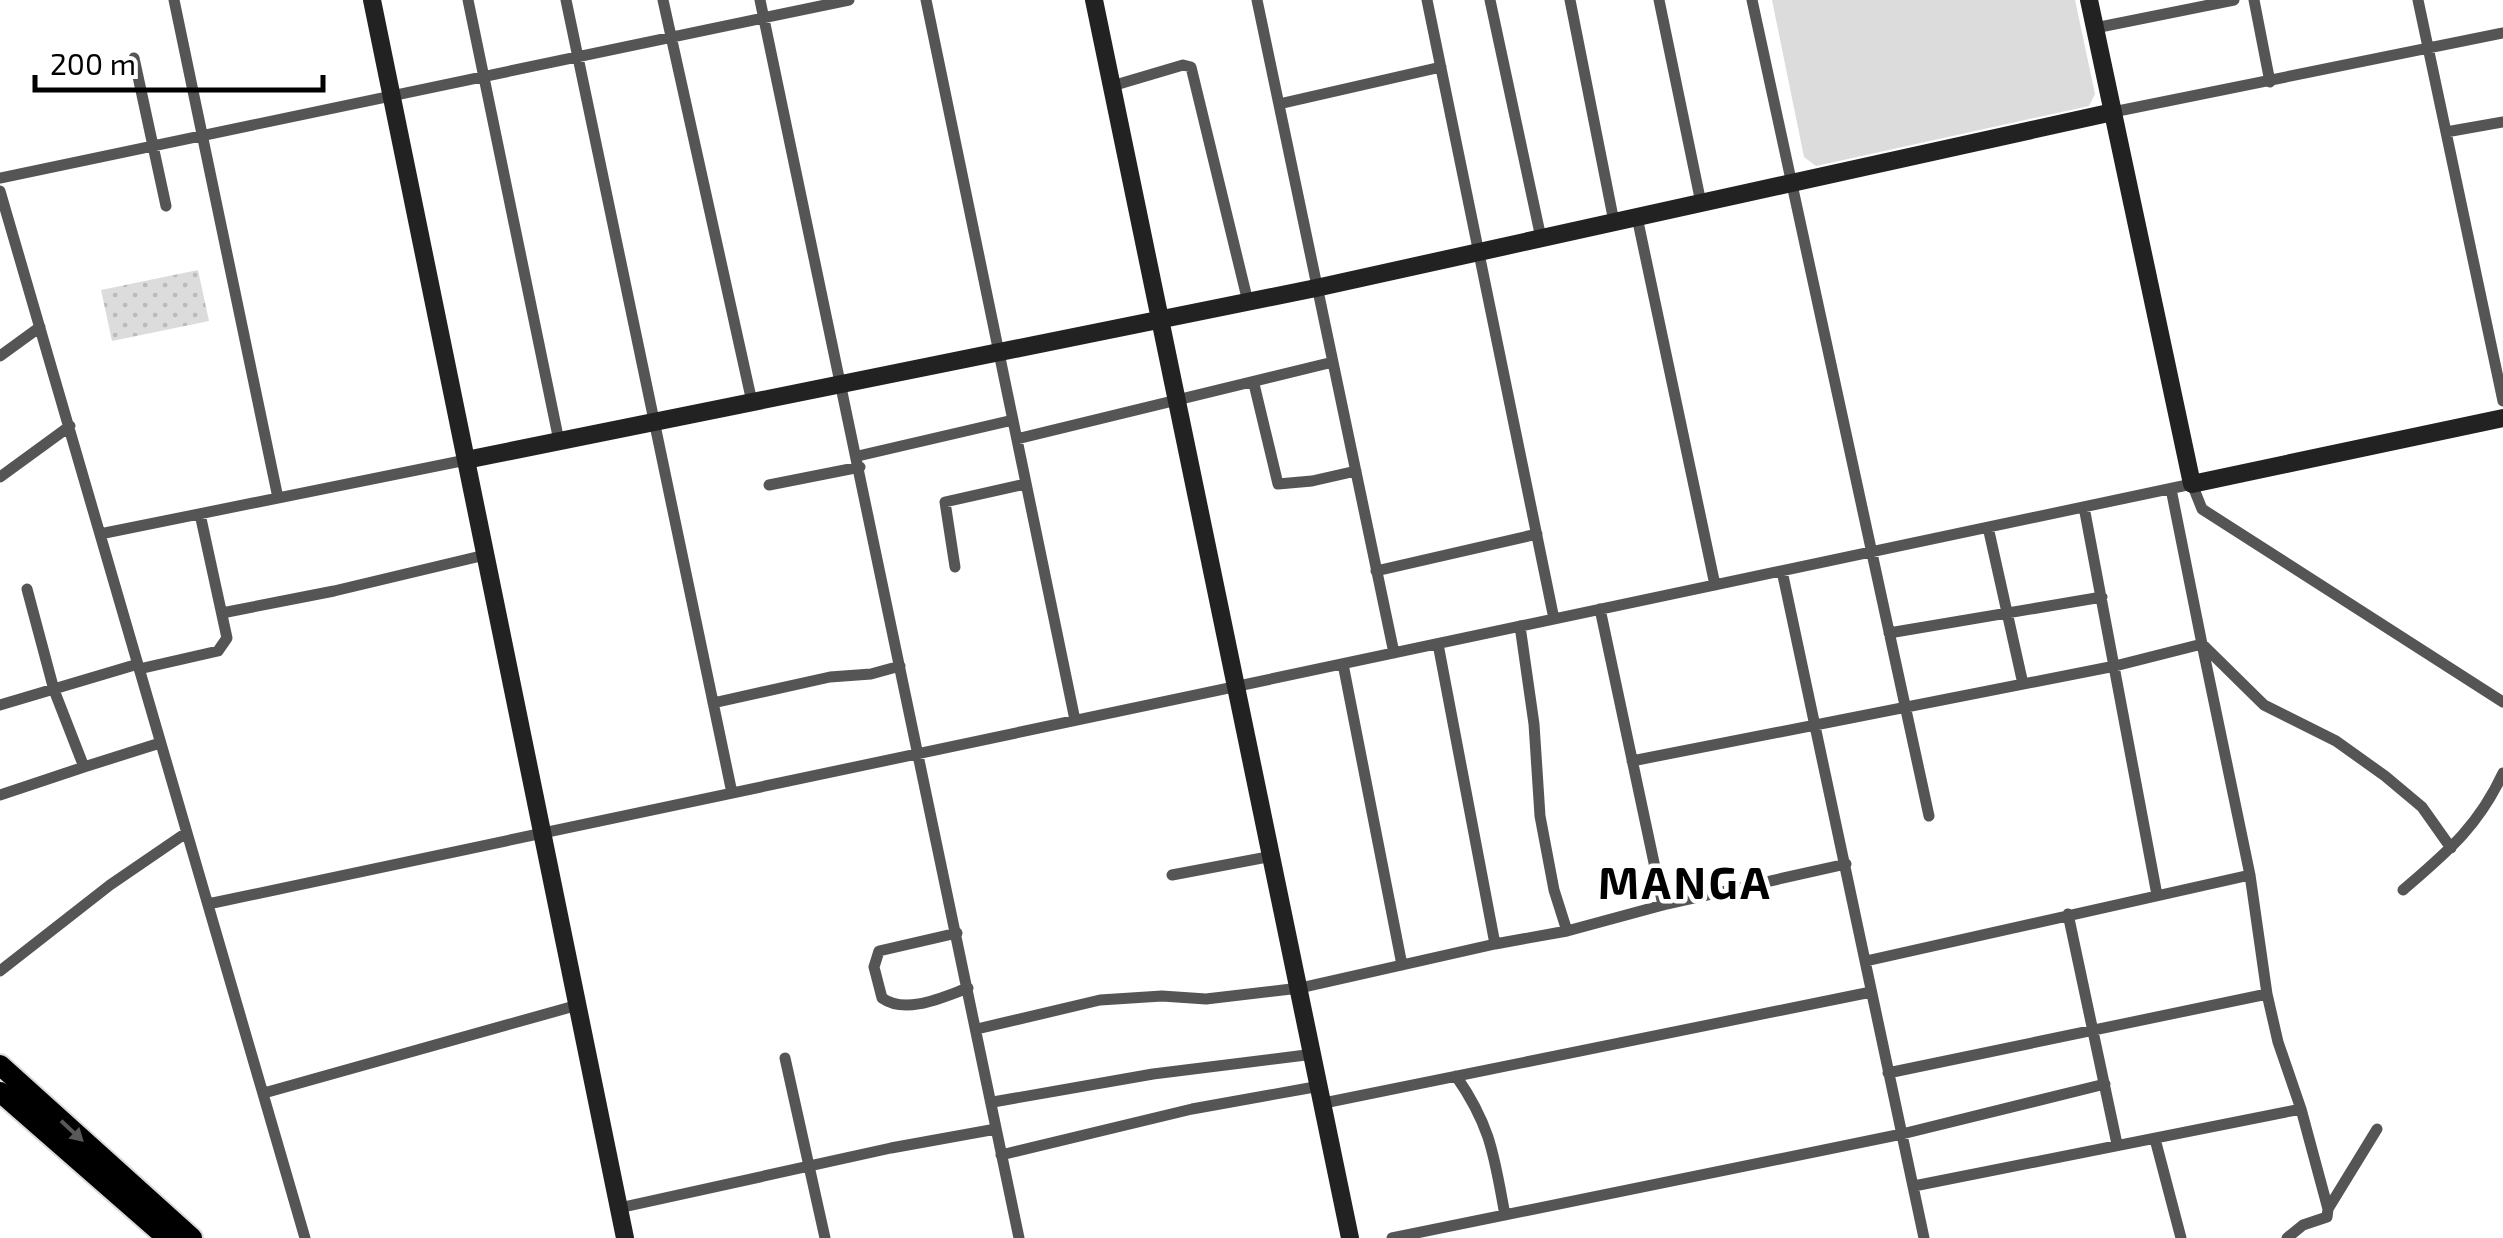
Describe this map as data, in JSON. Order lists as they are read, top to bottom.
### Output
{
  "districts": ["MANGA"],
  "scale_bar": "200 m"
}
